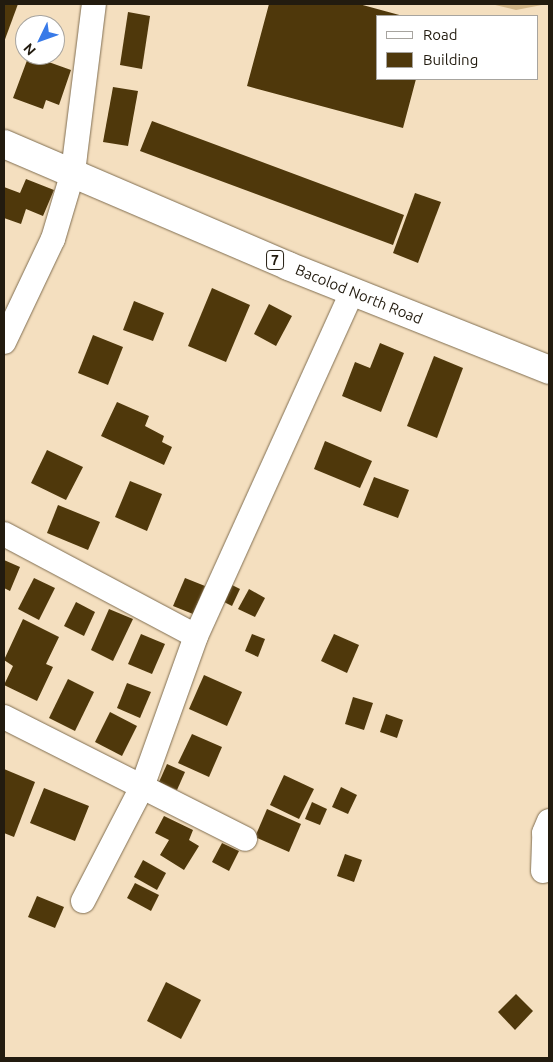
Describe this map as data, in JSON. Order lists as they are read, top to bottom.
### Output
{
  "streets": {
    "highway": ["7", "Bacolod North Road"]
  },
  "legend": ["Road", "Building"],
  "north": "bottom left"
}
